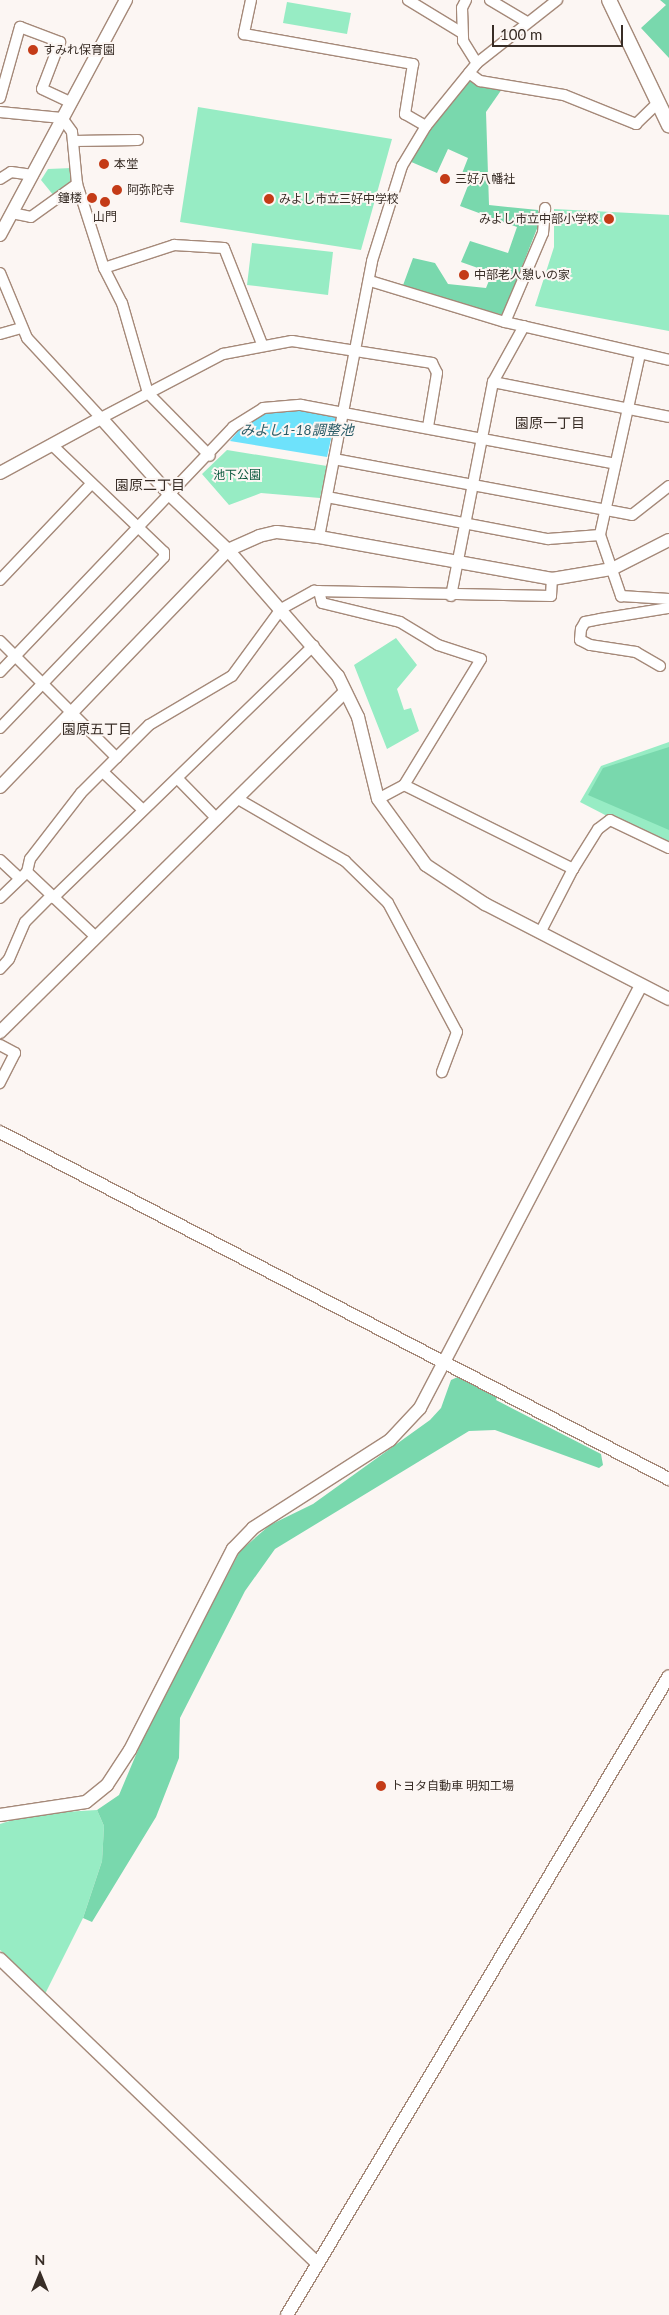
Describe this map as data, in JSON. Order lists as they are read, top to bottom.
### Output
{
  "districts": ["園原一丁目", "園原二丁目", "園原五丁目"],
  "water": ["みよし1-18調整池"],
  "parks": ["池下公園"],
  "places": [
    "すみれ保育園",
    "本堂",
    "三好八幡社",
    "阿弥陀寺",
    "鐘楼",
    "みよし市立三好中学校",
    "山門",
    "みよし市立中部小学校",
    "中部老人憩いの家",
    "トヨタ自動車 明知工場"
  ],
  "scale_bar": "100 m",
  "north": "top"
}
